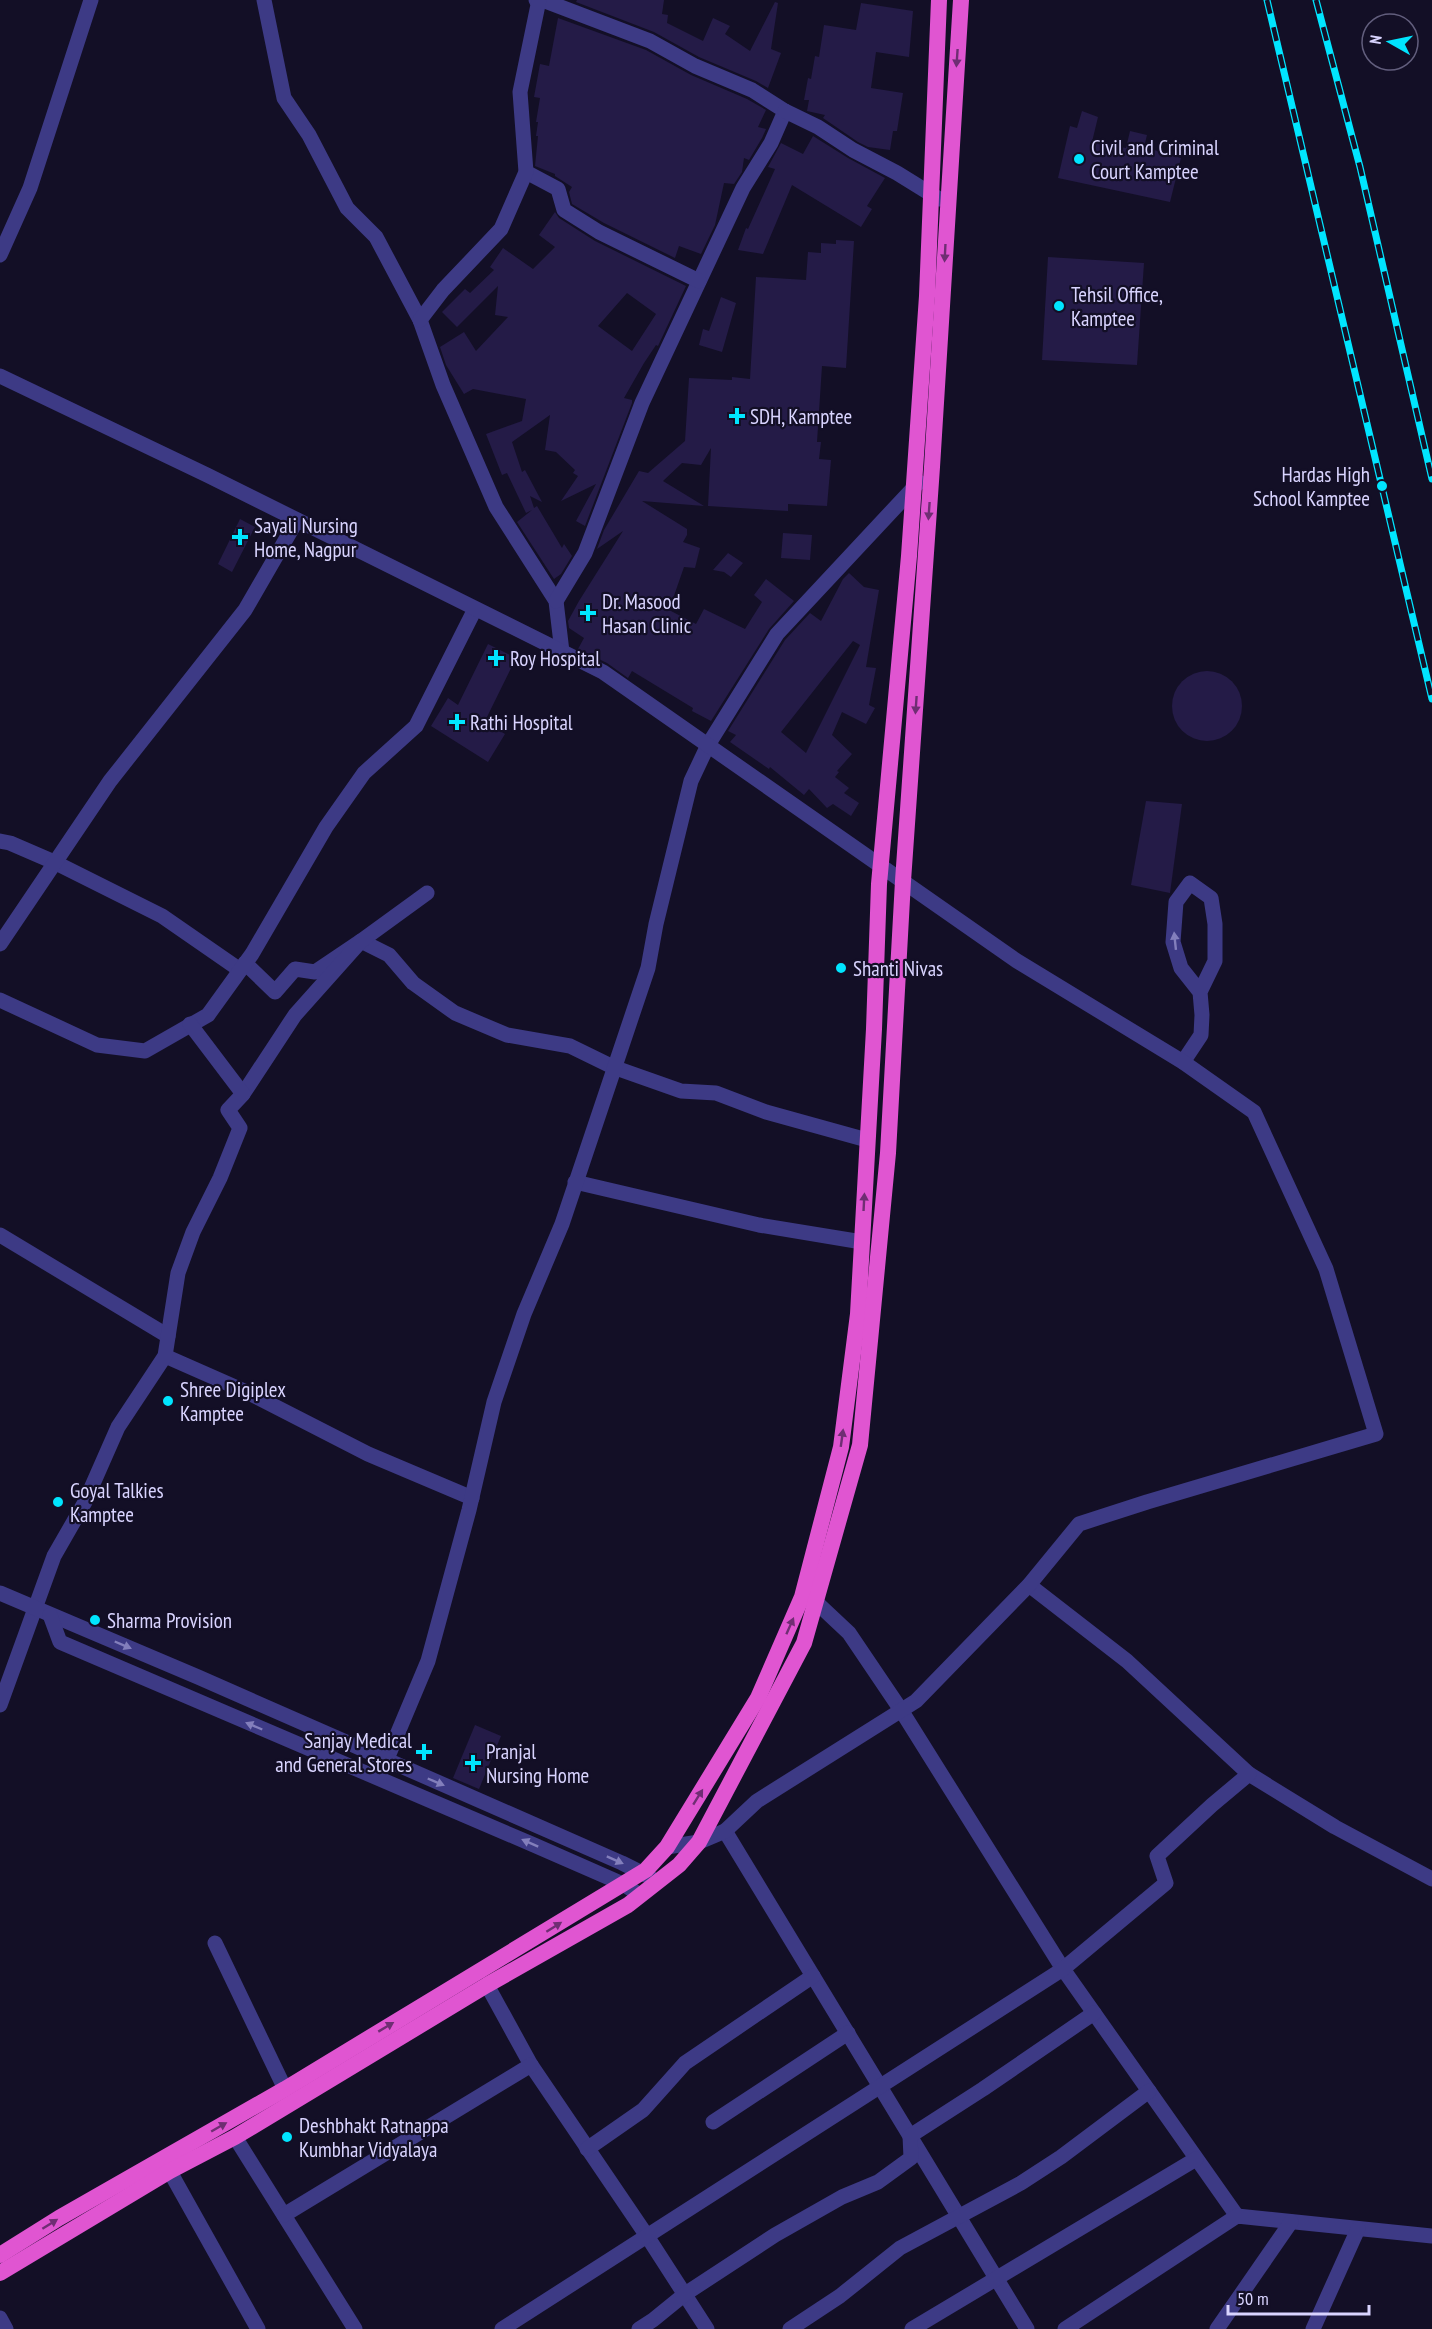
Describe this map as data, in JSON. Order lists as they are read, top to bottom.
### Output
{
  "places": {
    "other": [
      "Civil and Criminal Court Kamptee",
      "Tehsil Office, Kamptee",
      "Hardas High School Kamptee",
      "Shanti Nivas",
      "Shree Digiplex Kamptee",
      "Goyal Talkies Kamptee",
      "Sharma Provision",
      "Deshbhakt Ratnappa Kumbhar Vidyalaya"
    ],
    "health": [
      "SDH, Kamptee",
      "Sayali Nursing Home, Nagpur",
      "Dr. Masood Hasan Clinic",
      "Roy Hospital",
      "Rathi Hospital",
      "Sanjay Medical and General Stores",
      "Pranjal Nursing Home"
    ]
  },
  "scale_bar": "50 m",
  "north": "left"
}
